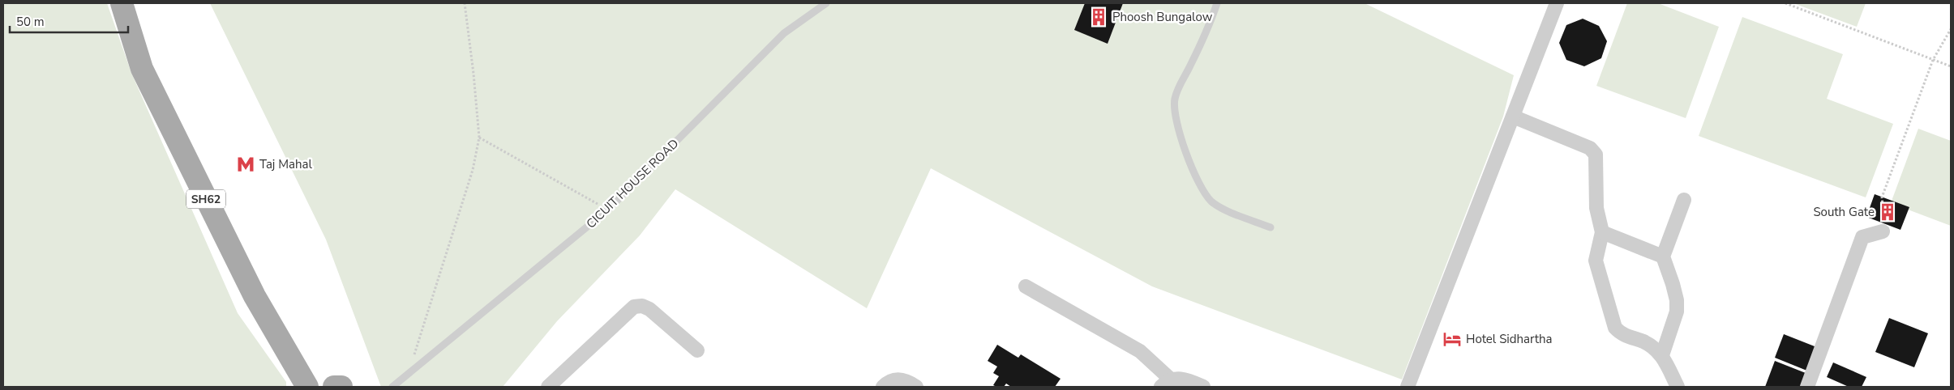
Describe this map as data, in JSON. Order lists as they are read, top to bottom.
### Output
{
  "streets": {
    "main road": ["SH62"],
    "lane": ["CICUIT HOUSE ROAD"]
  },
  "places": {
    "building": ["Phoosh Bungalow", "South Gate"],
    "metro station": ["Taj Mahal"],
    "hotel": ["Hotel Sidhartha"]
  },
  "scale_bar": "50 m"
}
